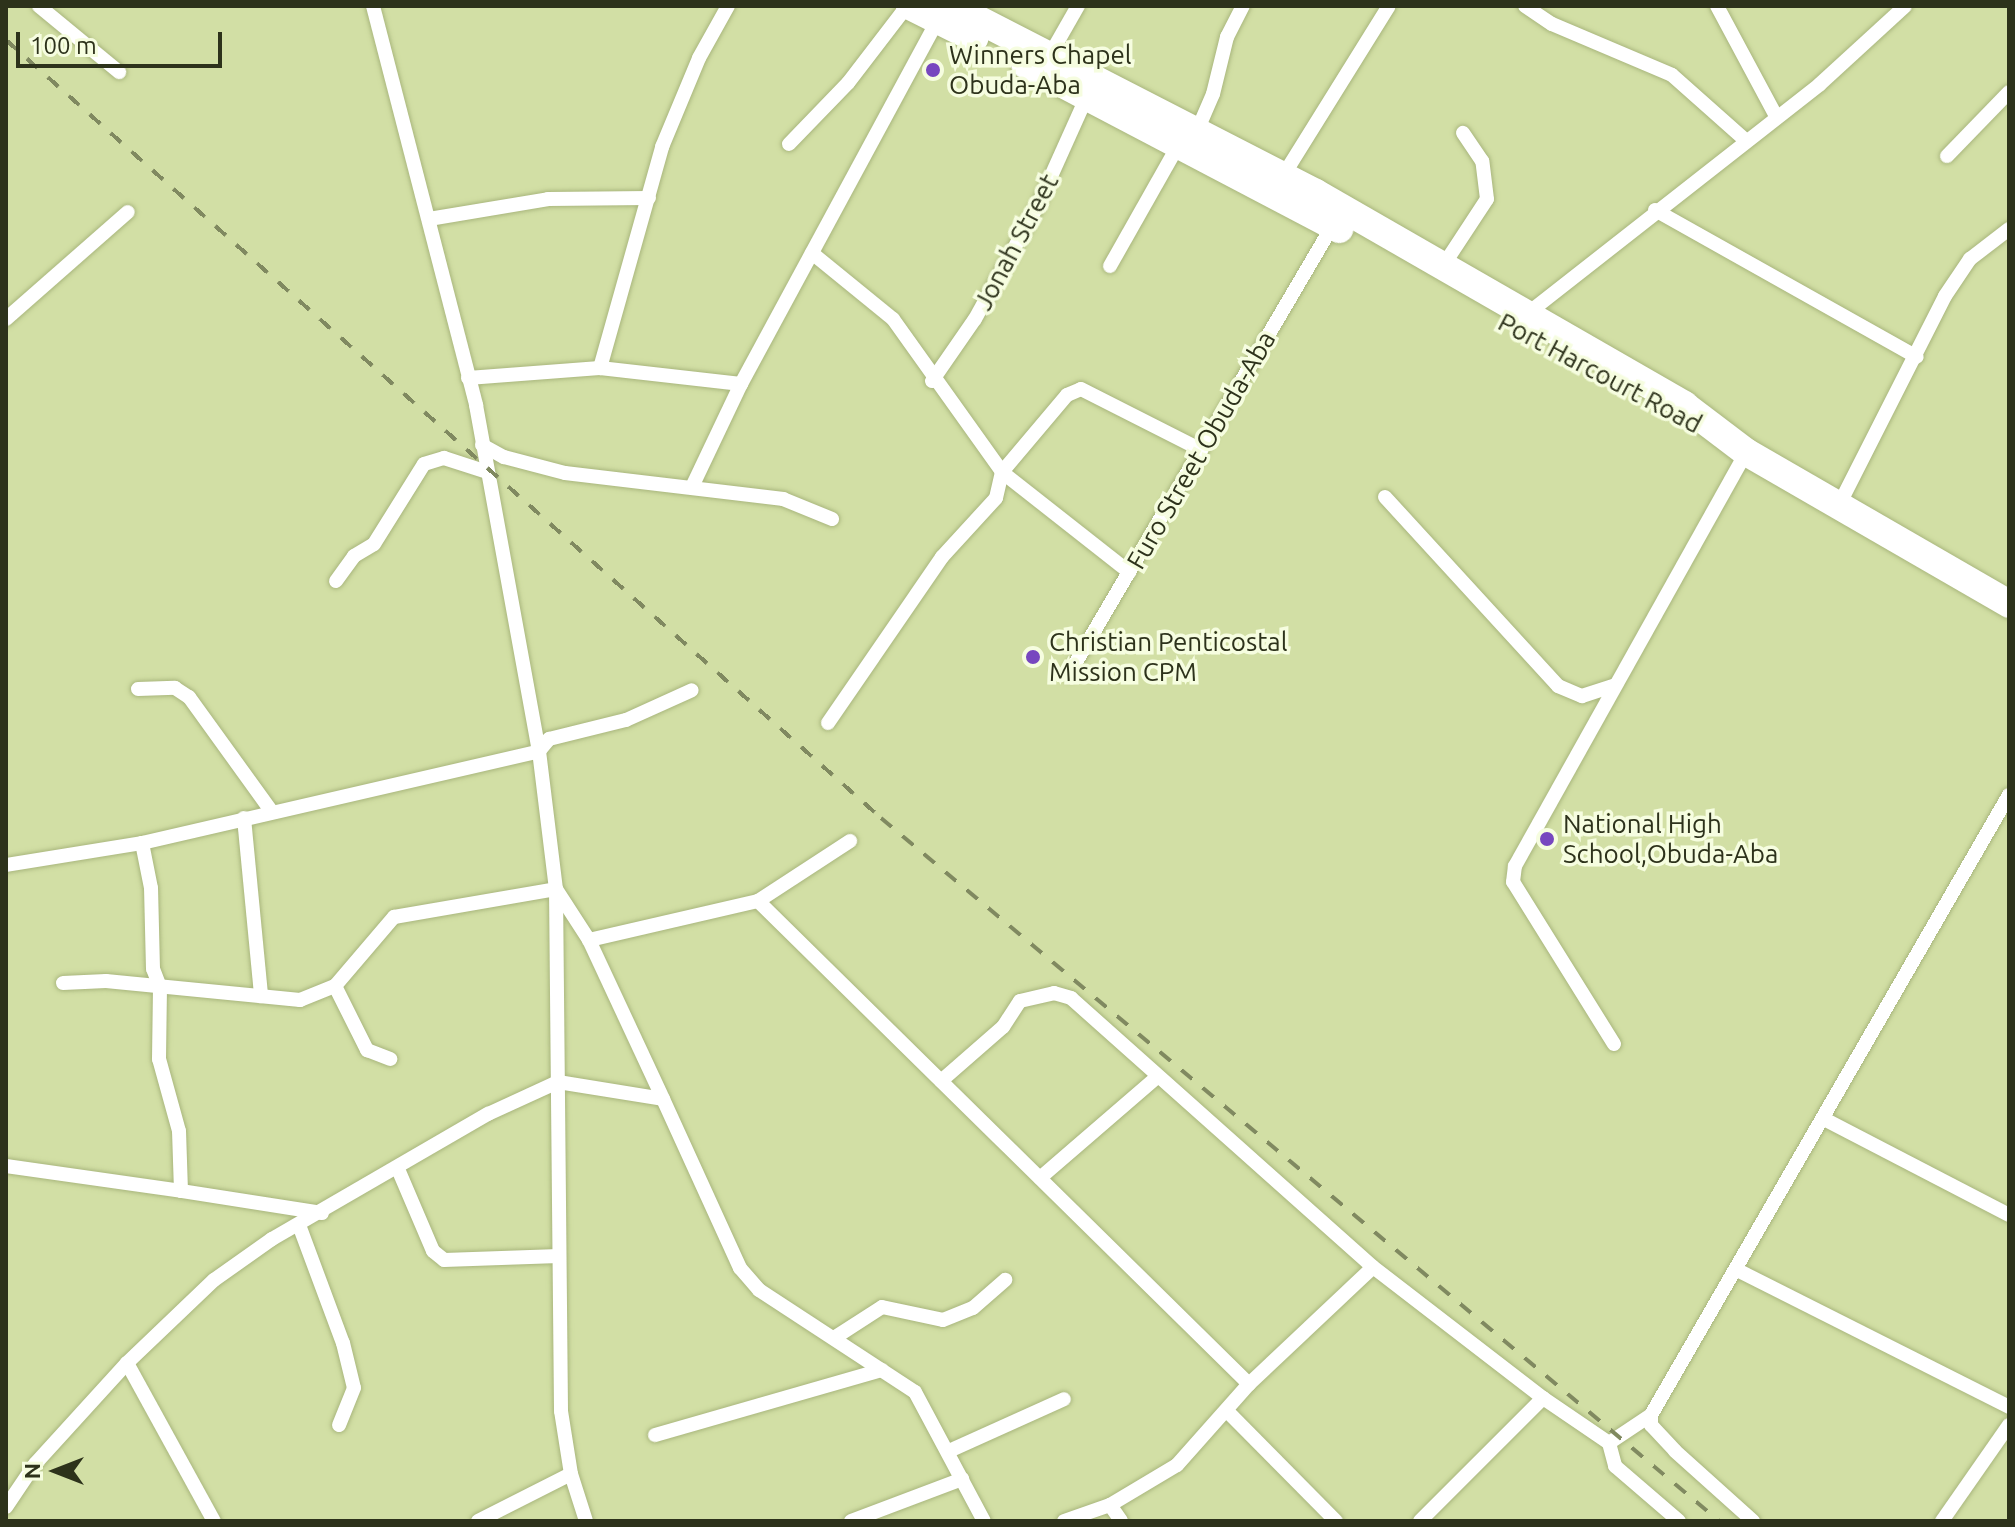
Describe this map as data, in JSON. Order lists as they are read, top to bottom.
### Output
{
  "streets": {
    "highway": ["Port Harcourt Road"],
    "street": ["Jonah Street", "Furo Street Obuda-Aba"]
  },
  "crossings": [
    ["Jonah Street", "Port Harcourt Road"],
    ["Port Harcourt Road", "Furo Street Obuda-Aba"]
  ],
  "places": ["Winners Chapel Obuda-Aba", "Christian Penticostal Mission CPM", "National High School,Obuda-Aba"],
  "scale_bar": "100 m",
  "north": "left"
}
